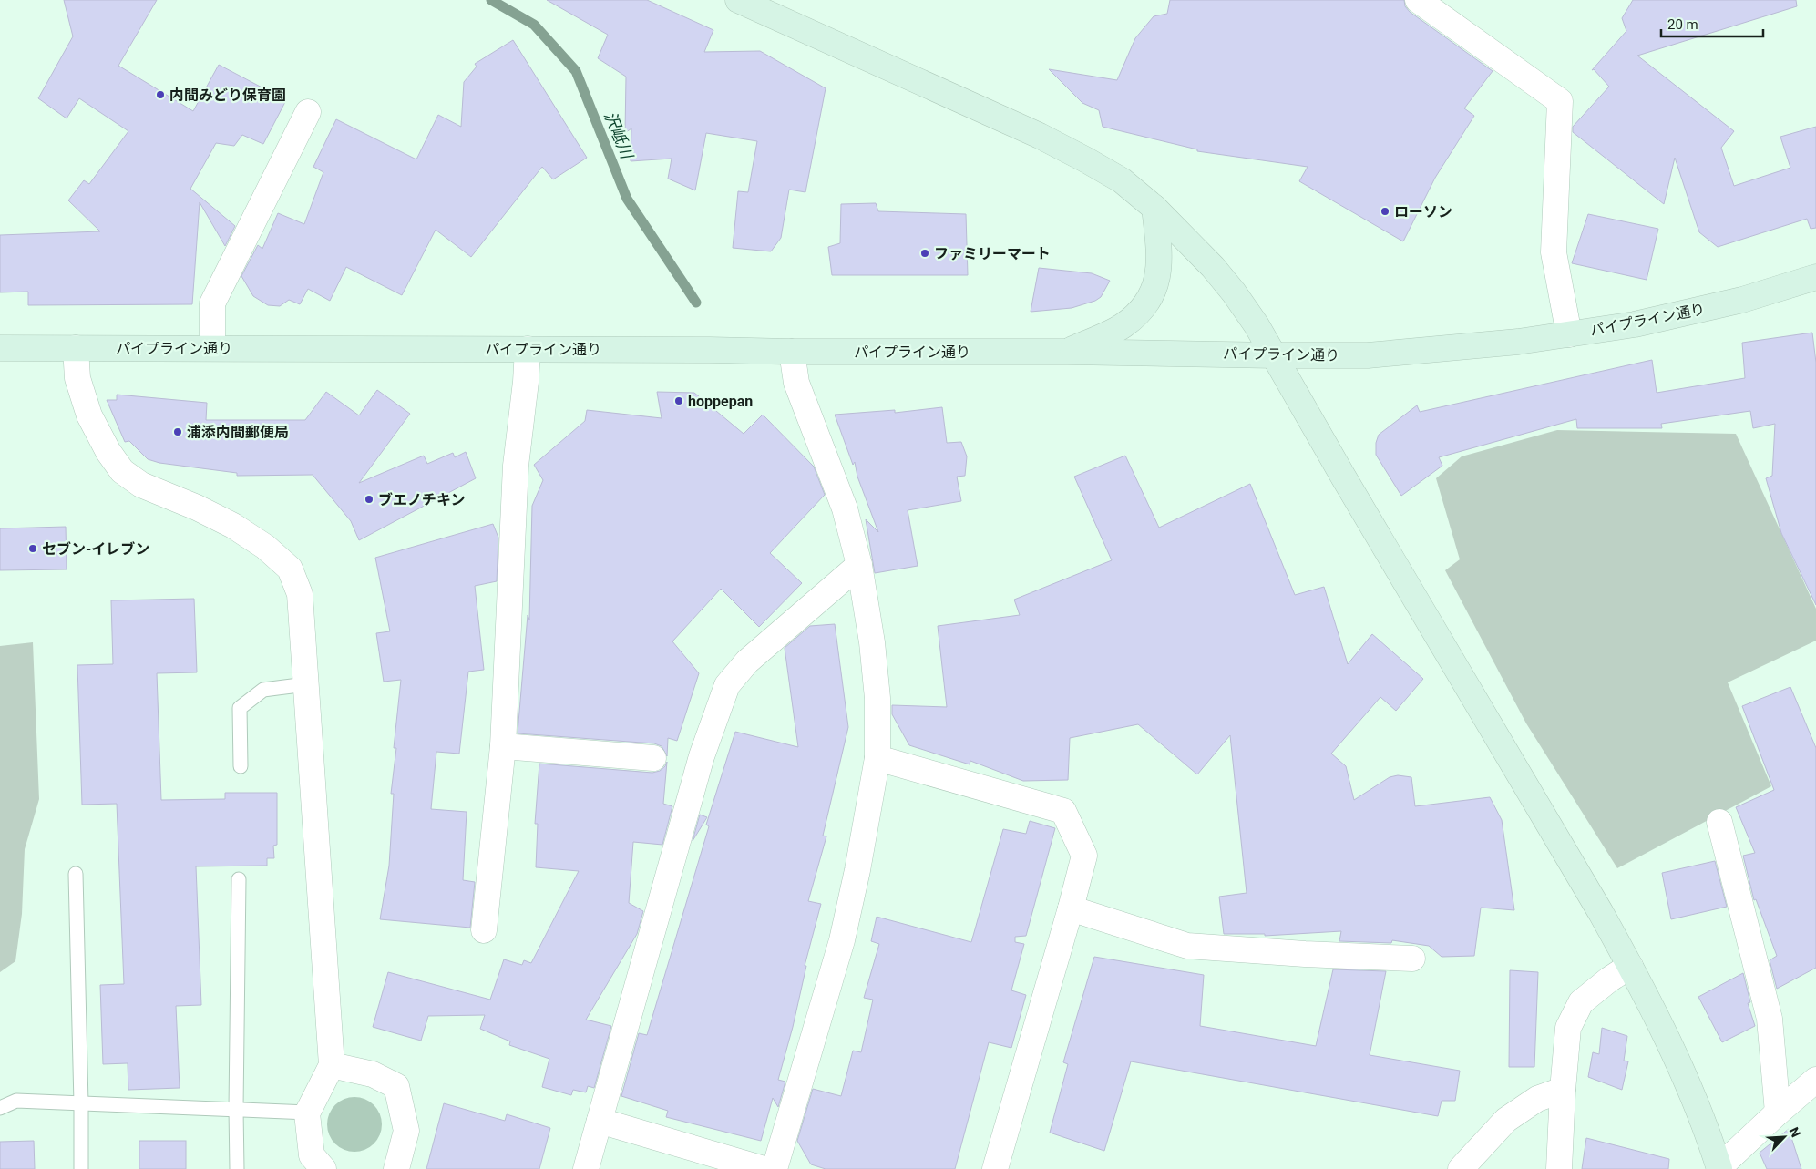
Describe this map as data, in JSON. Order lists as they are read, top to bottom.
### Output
{
  "streets": {
    "main road": ["パイプライン通り"]
  },
  "water": ["沢岻川"],
  "places": [
    "内間みどり保育園",
    "ローソン",
    "ファミリーマート",
    "hoppepan",
    "浦添内間郵便局",
    "ブエノチキン",
    "セブン-イレブン"
  ],
  "scale_bar": "20 m",
  "north": "top right"
}
